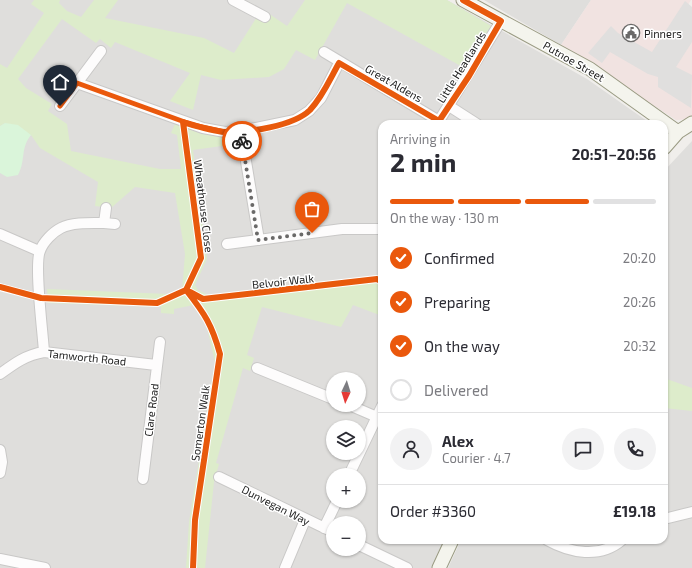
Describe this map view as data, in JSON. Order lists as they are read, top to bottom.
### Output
{
  "streets": {
    "street": [
      "Putnoe Street",
      "Little Headlands",
      "Great Aldens",
      "Tamworth Road",
      "Clare Road",
      "Dunvegan Way"
    ],
    "cycle path": ["Wheathouse Close", "Belvoir Walk", "Somerton Walk"]
  },
  "crossings": [
    ["Putnoe Street", "Little Headlands"],
    ["Tamworth Road", "Clare Road"]
  ],
  "places": {
    "public building": ["Pinners"]
  },
  "north": "bottom",
  "page": {
    "heading": ["2 min", "Arriving in", "20:51–20:56"],
    "panel": [
      "Alex",
      "Courier · 4.7",
      "Order #3360",
      "£19.18"
    ],
    "bar": "On the way · 130 m",
    "list": [
      ["Confirmed", "20:20"],
      ["Preparing", "20:26"],
      ["On the way", "20:32"],
      "Delivered"
    ],
    "map_buttons": ["+", "−"]
  }
}
